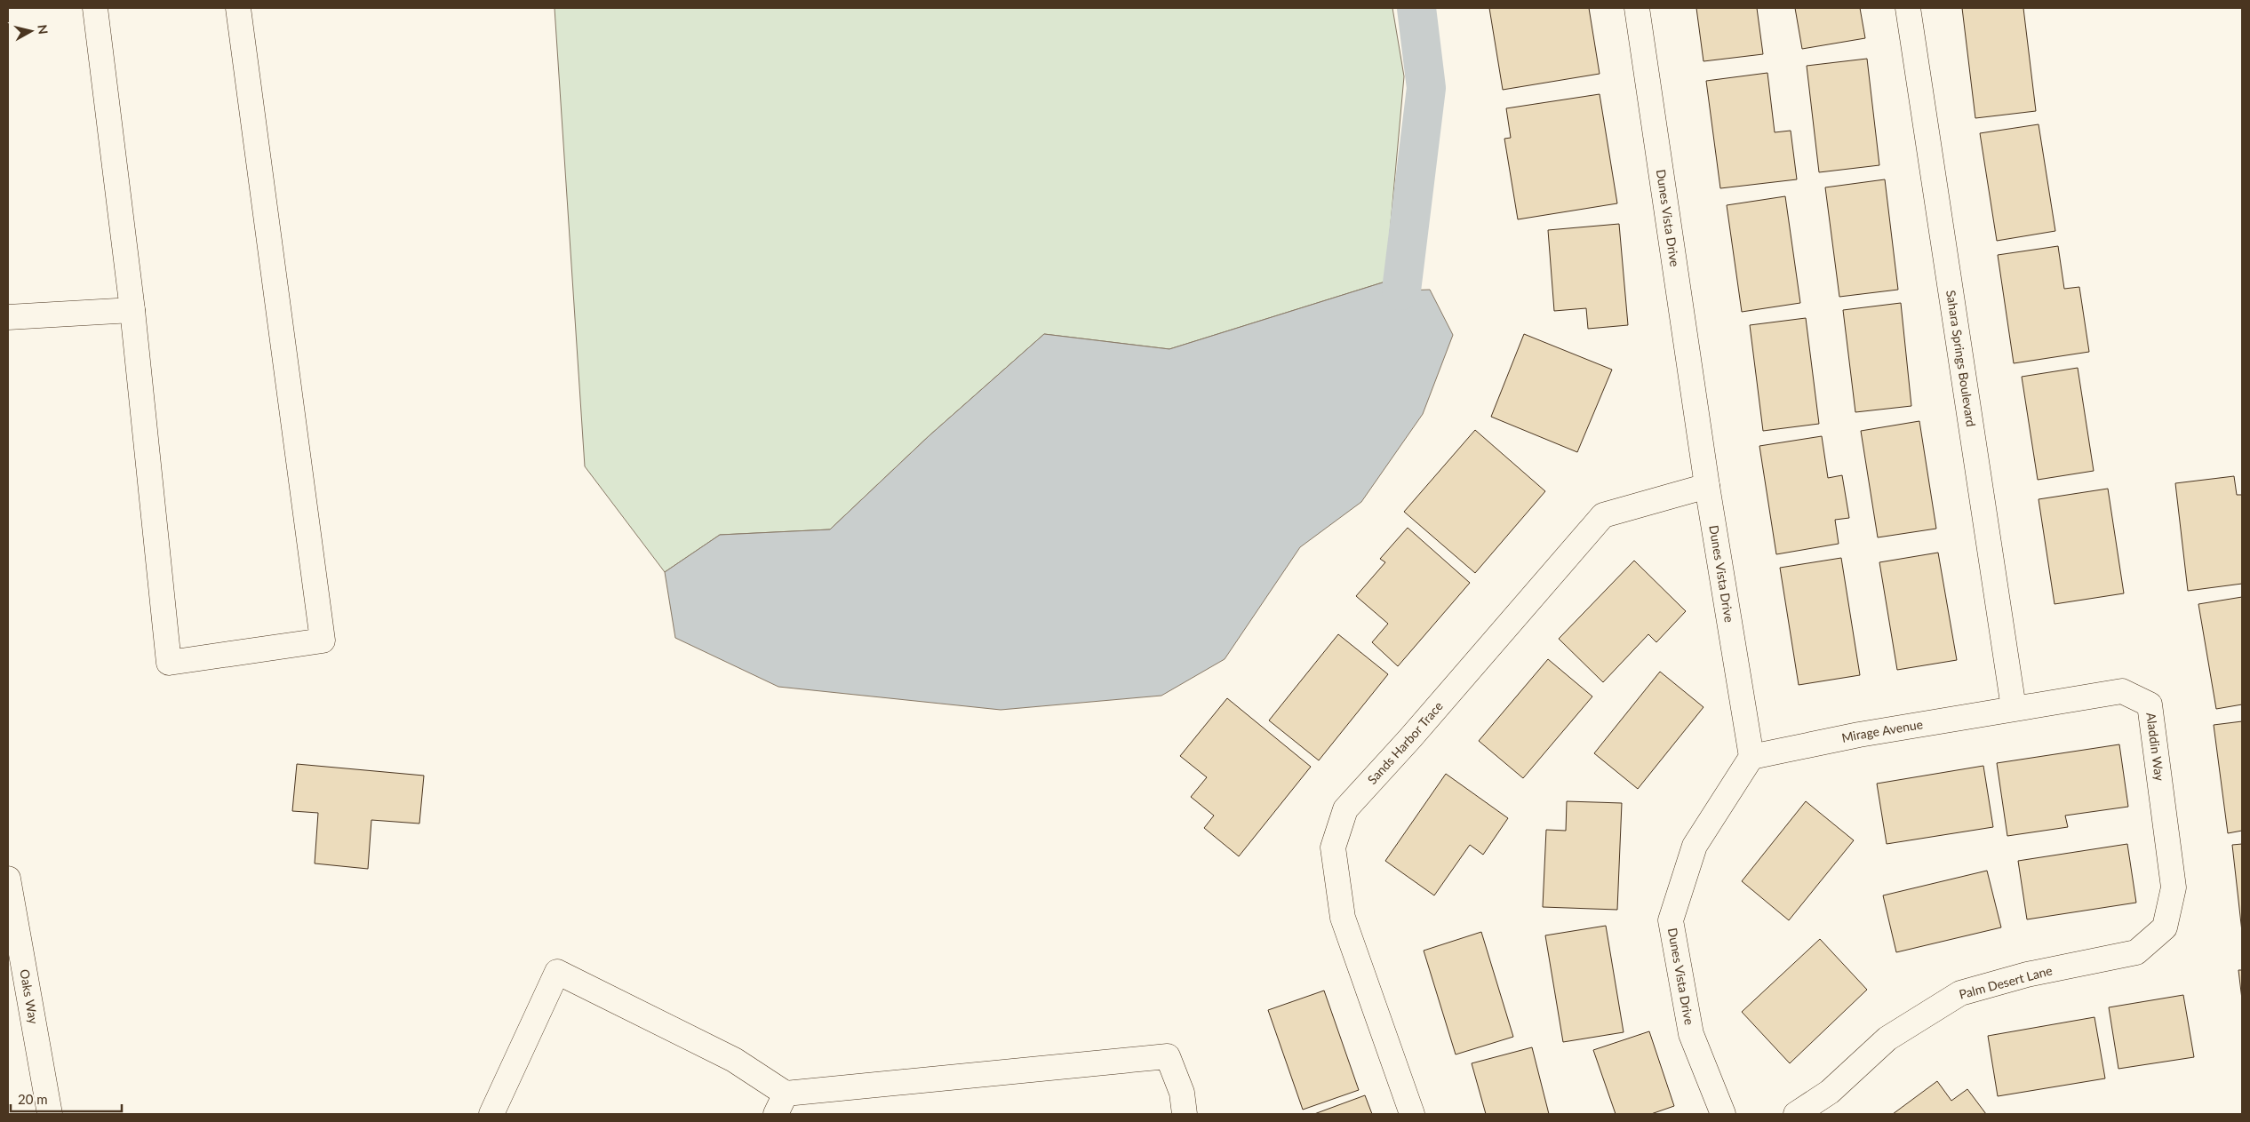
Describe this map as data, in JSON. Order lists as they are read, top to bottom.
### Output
{
  "streets": {
    "street": [
      "Dunes Vista Drive",
      "Sahara Springs Boulevard",
      "Mirage Avenue",
      "Sands Harbor Trace",
      "Aladdin Way",
      "Palm Desert Lane",
      "Oaks Way"
    ]
  },
  "crossings": [
    ["Dunes Vista Drive", "Mirage Avenue"],
    ["Dunes Vista Drive", "Sands Harbor Trace"],
    ["Sahara Springs Boulevard", "Mirage Avenue"],
    ["Sahara Springs Boulevard", "Aladdin Way"],
    ["Mirage Avenue", "Aladdin Way"],
    ["Aladdin Way", "Palm Desert Lane"]
  ],
  "scale_bar": "20 m",
  "north": "right"
}
